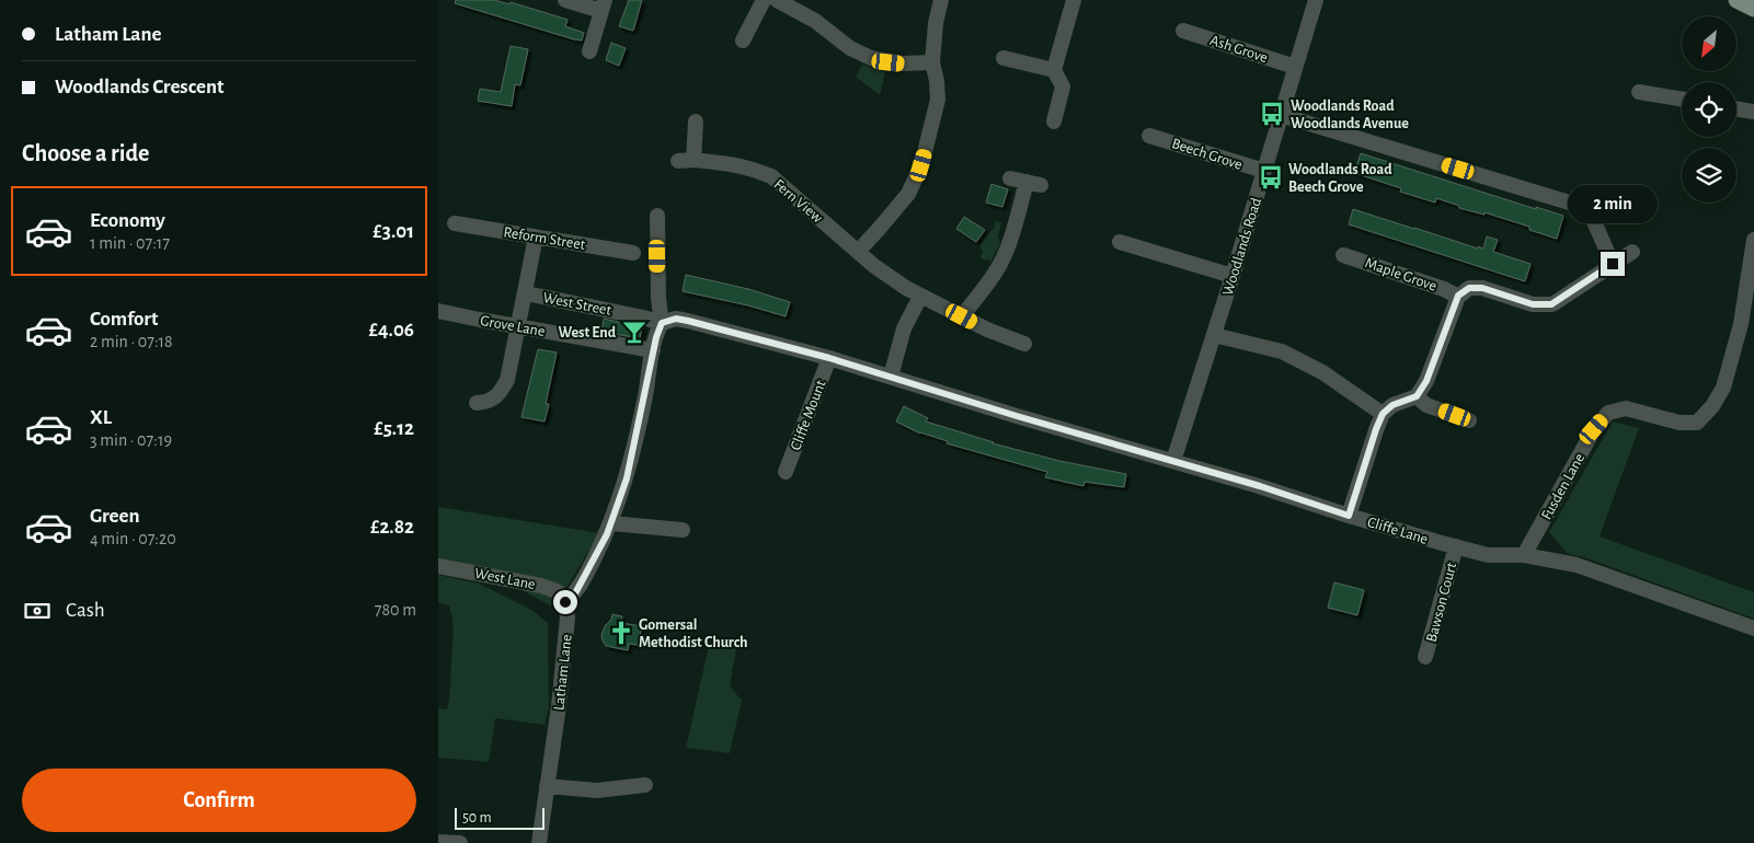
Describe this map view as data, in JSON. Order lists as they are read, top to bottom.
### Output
{
  "streets": {
    "street": [
      "Ash Grove",
      "Beech Grove",
      "Fern View",
      "Reform Street",
      "Woodlands Road",
      "Maple Grove",
      "West Street",
      "Grove Lane",
      "Cliffe Mount",
      "Fusden Lane",
      "Cliffe Lane",
      "West Lane",
      "Bawson Court",
      "Latham Lane"
    ]
  },
  "crossings": [
    ["Ash Grove", "Woodlands Road"],
    ["Beech Grove", "Woodlands Road"],
    ["Woodlands Road", "Cliffe Lane"],
    ["West Street", "Cliffe Lane"],
    ["Cliffe Mount", "Cliffe Lane"],
    ["Fusden Lane", "Cliffe Lane"],
    ["Cliffe Lane", "Bawson Court"],
    ["West Lane", "Latham Lane"]
  ],
  "places": {
    "bus stop": ["Woodlands Road Woodlands Avenue", "Woodlands Road Beech Grove"],
    "bar": ["West End"],
    "church": ["Gomersal Methodist Church"]
  },
  "scale_bar": "50 m",
  "north": "bottom left",
  "page": {
    "banner": ["Latham Lane", "Woodlands Crescent"],
    "heading": "Choose a ride",
    "bubble": "2 min",
    "list": [
      {
        "name": "Economy",
        "note": "1 min · 07:17",
        "value": "£3.01"
      },
      {
        "name": "Comfort",
        "note": "2 min · 07:18",
        "value": "£4.06"
      },
      {
        "name": "XL",
        "note": "3 min · 07:19",
        "value": "£5.12"
      },
      {
        "name": "Green",
        "note": "4 min · 07:20",
        "value": "£2.82"
      }
    ],
    "pay": ["Cash", "780 m"],
    "buttons": "Confirm",
    "scale": "50 m"
  }
}
